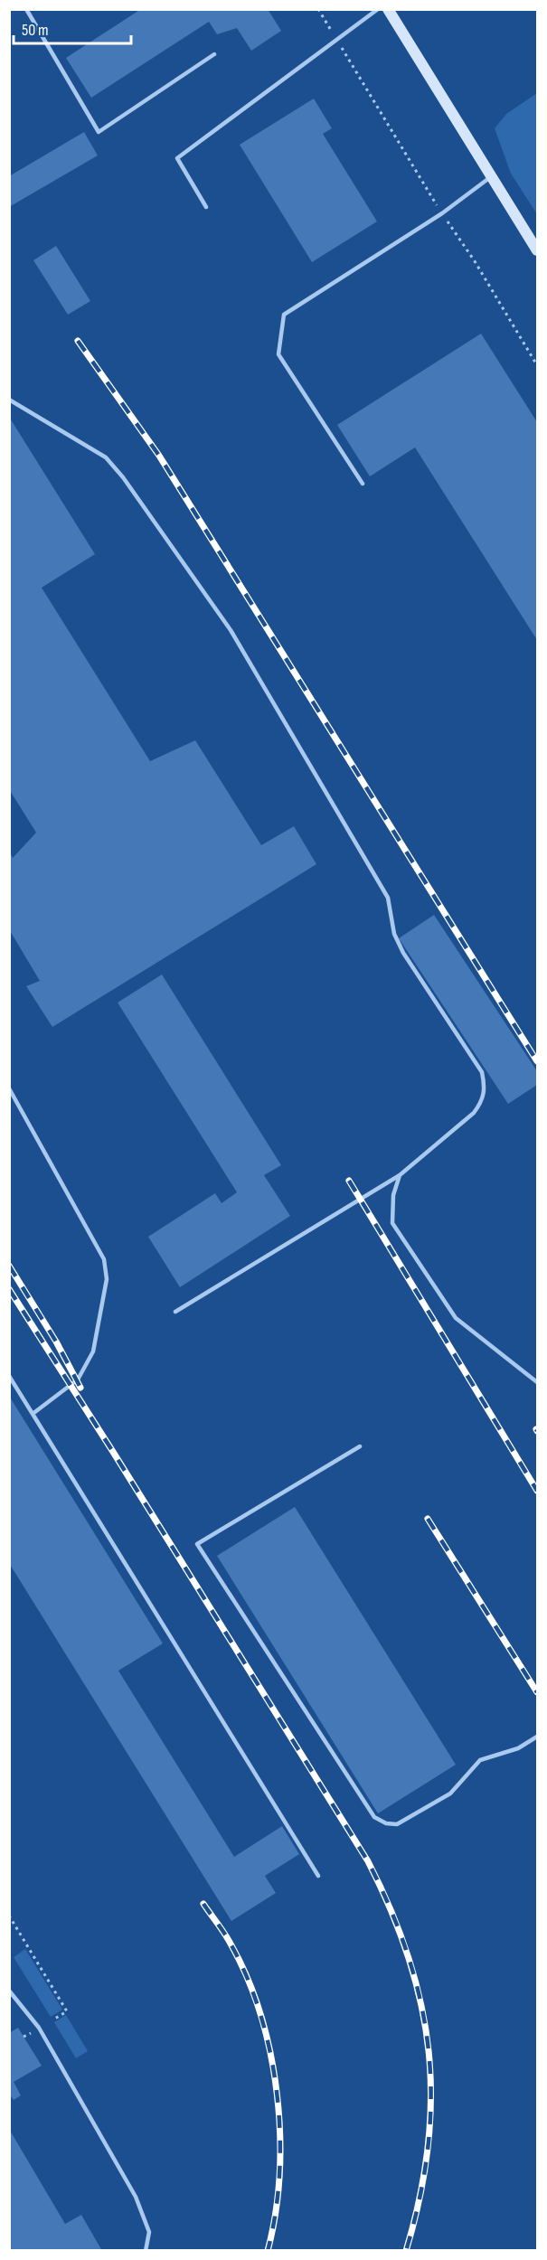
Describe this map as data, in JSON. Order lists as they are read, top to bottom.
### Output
{
  "scale_bar": "50 m"
}
